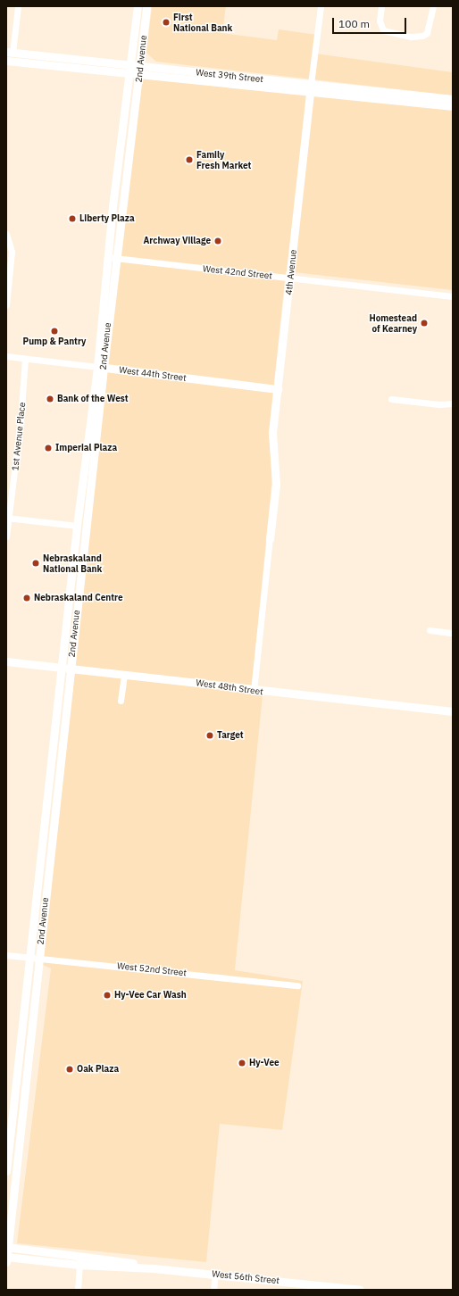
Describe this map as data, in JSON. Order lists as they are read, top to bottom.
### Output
{
  "streets": {
    "main road": [
      "2nd Avenue",
      "West 39th Street",
      "4th Avenue",
      "West 44th Street",
      "West 48th Street",
      "West 56th Street"
    ],
    "street": ["West 42nd Street", "1st Avenue Place", "West 52nd Street"]
  },
  "crossings": [
    ["2nd Avenue", "West 39th Street"],
    ["2nd Avenue", "West 42nd Street"],
    ["2nd Avenue", "West 44th Street"],
    ["2nd Avenue", "West 48th Street"],
    ["2nd Avenue", "West 52nd Street"],
    ["2nd Avenue", "West 56th Street"],
    ["West 39th Street", "4th Avenue"],
    ["West 42nd Street", "4th Avenue"],
    ["4th Avenue", "West 44th Street"],
    ["West 44th Street", "1st Avenue Place"]
  ],
  "places": [
    "First National Bank",
    "Family Fresh Market",
    "Liberty Plaza",
    "Archway Village",
    "Homestead of Kearney",
    "Pump & Pantry",
    "Bank of the West",
    "Imperial Plaza",
    "Nebraskaland National Bank",
    "Nebraskaland Centre",
    "Target",
    "Hy-Vee Car Wash",
    "Hy-Vee",
    "Oak Plaza"
  ],
  "scale_bar": "100 m"
}
